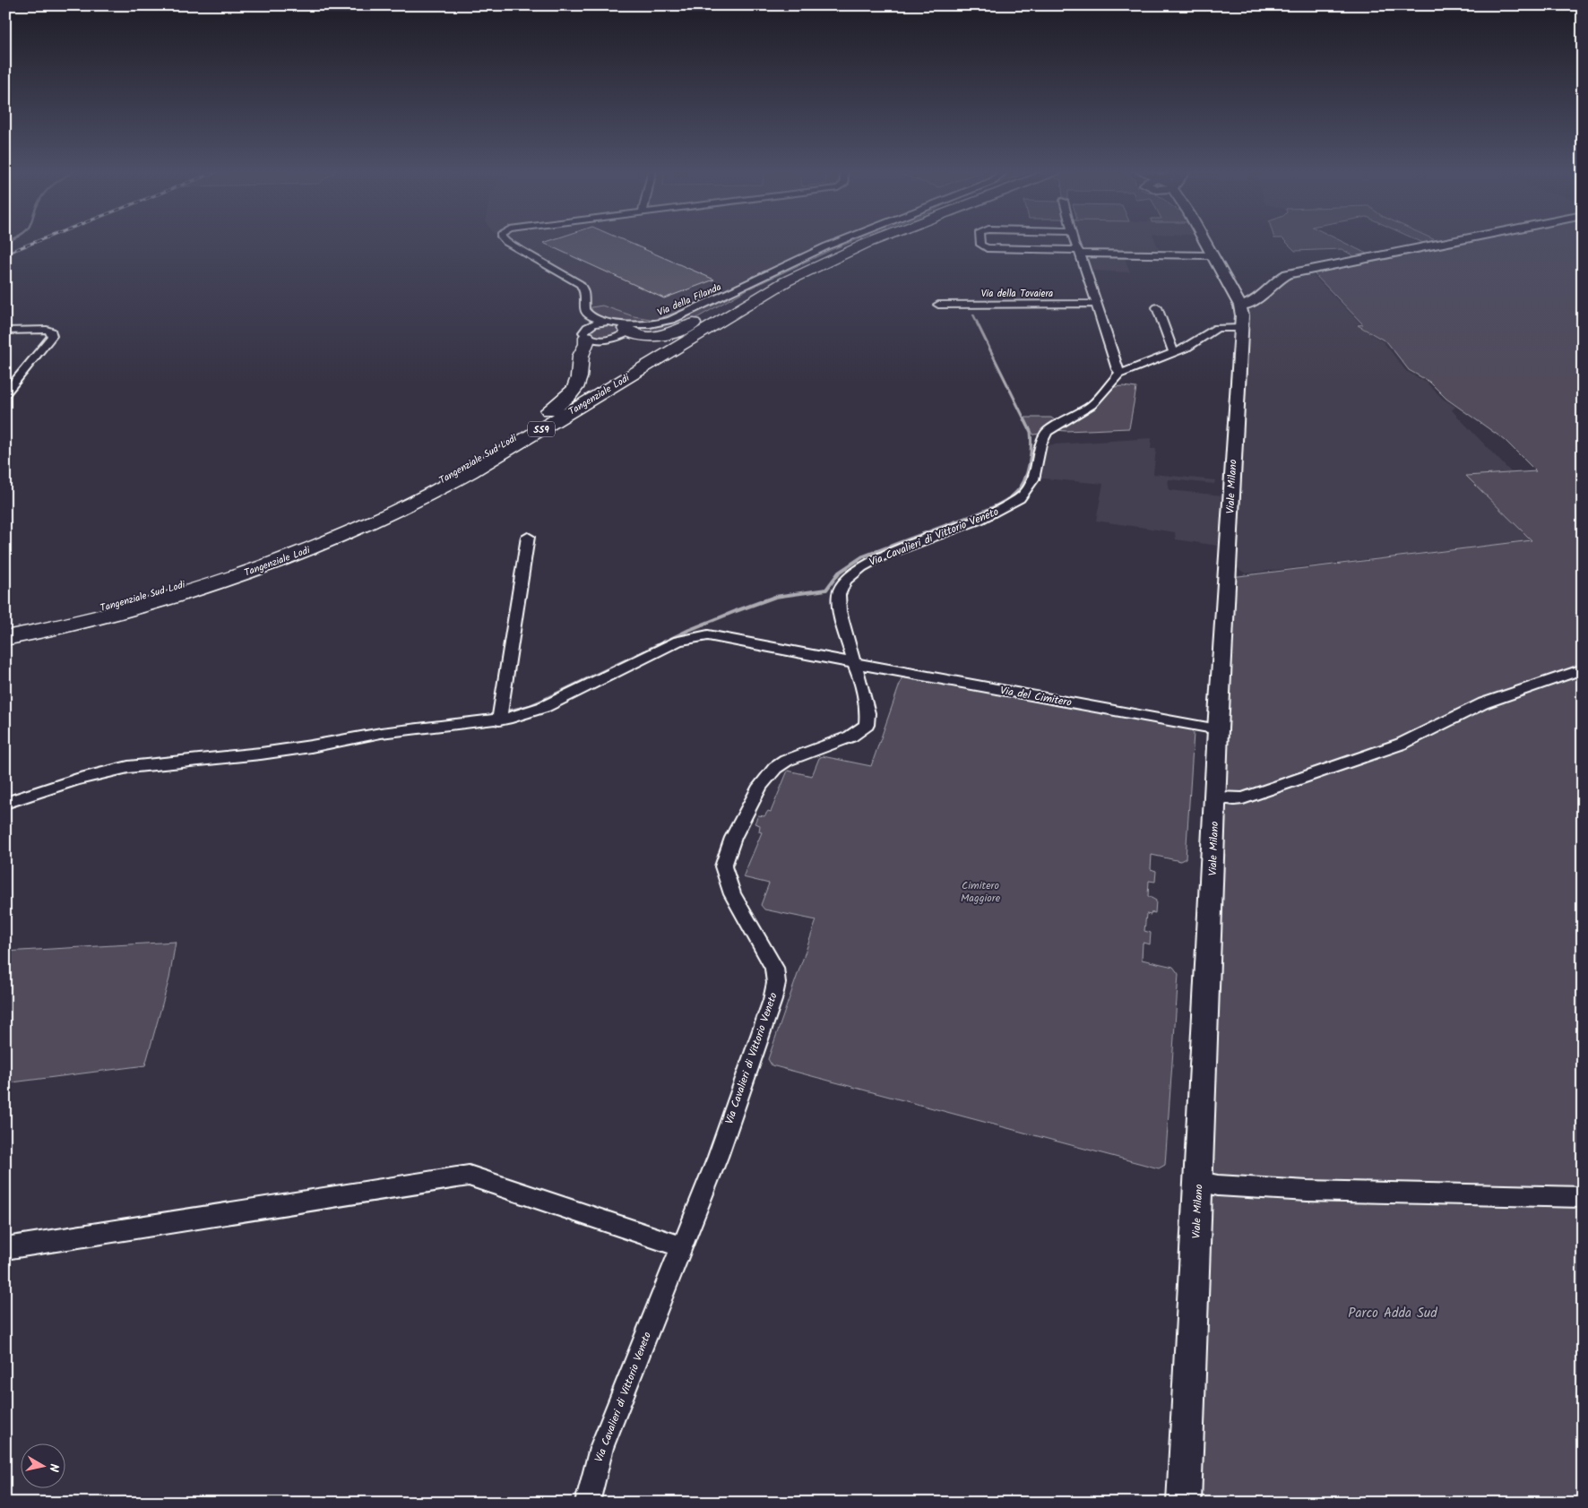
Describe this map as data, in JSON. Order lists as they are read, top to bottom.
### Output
{
  "streets": {
    "highway": ["Tangenziale Lodi", "SS9", "Tangenziale Sud Lodi"],
    "street": [
      "Via della Tovaiera",
      "Via della Filanda",
      "Viale Milano",
      "Via Cavalieri di Vittorio Veneto",
      "Via del Cimitero"
    ]
  },
  "crossings": [
    ["Viale Milano", "Via Cavalieri di Vittorio Veneto"],
    ["Viale Milano", "Via del Cimitero"],
    ["Via Cavalieri di Vittorio Veneto", "Via del Cimitero"]
  ],
  "parks": ["Cimitero Maggiore", "Parco Adda Sud"],
  "north": "right"
}
